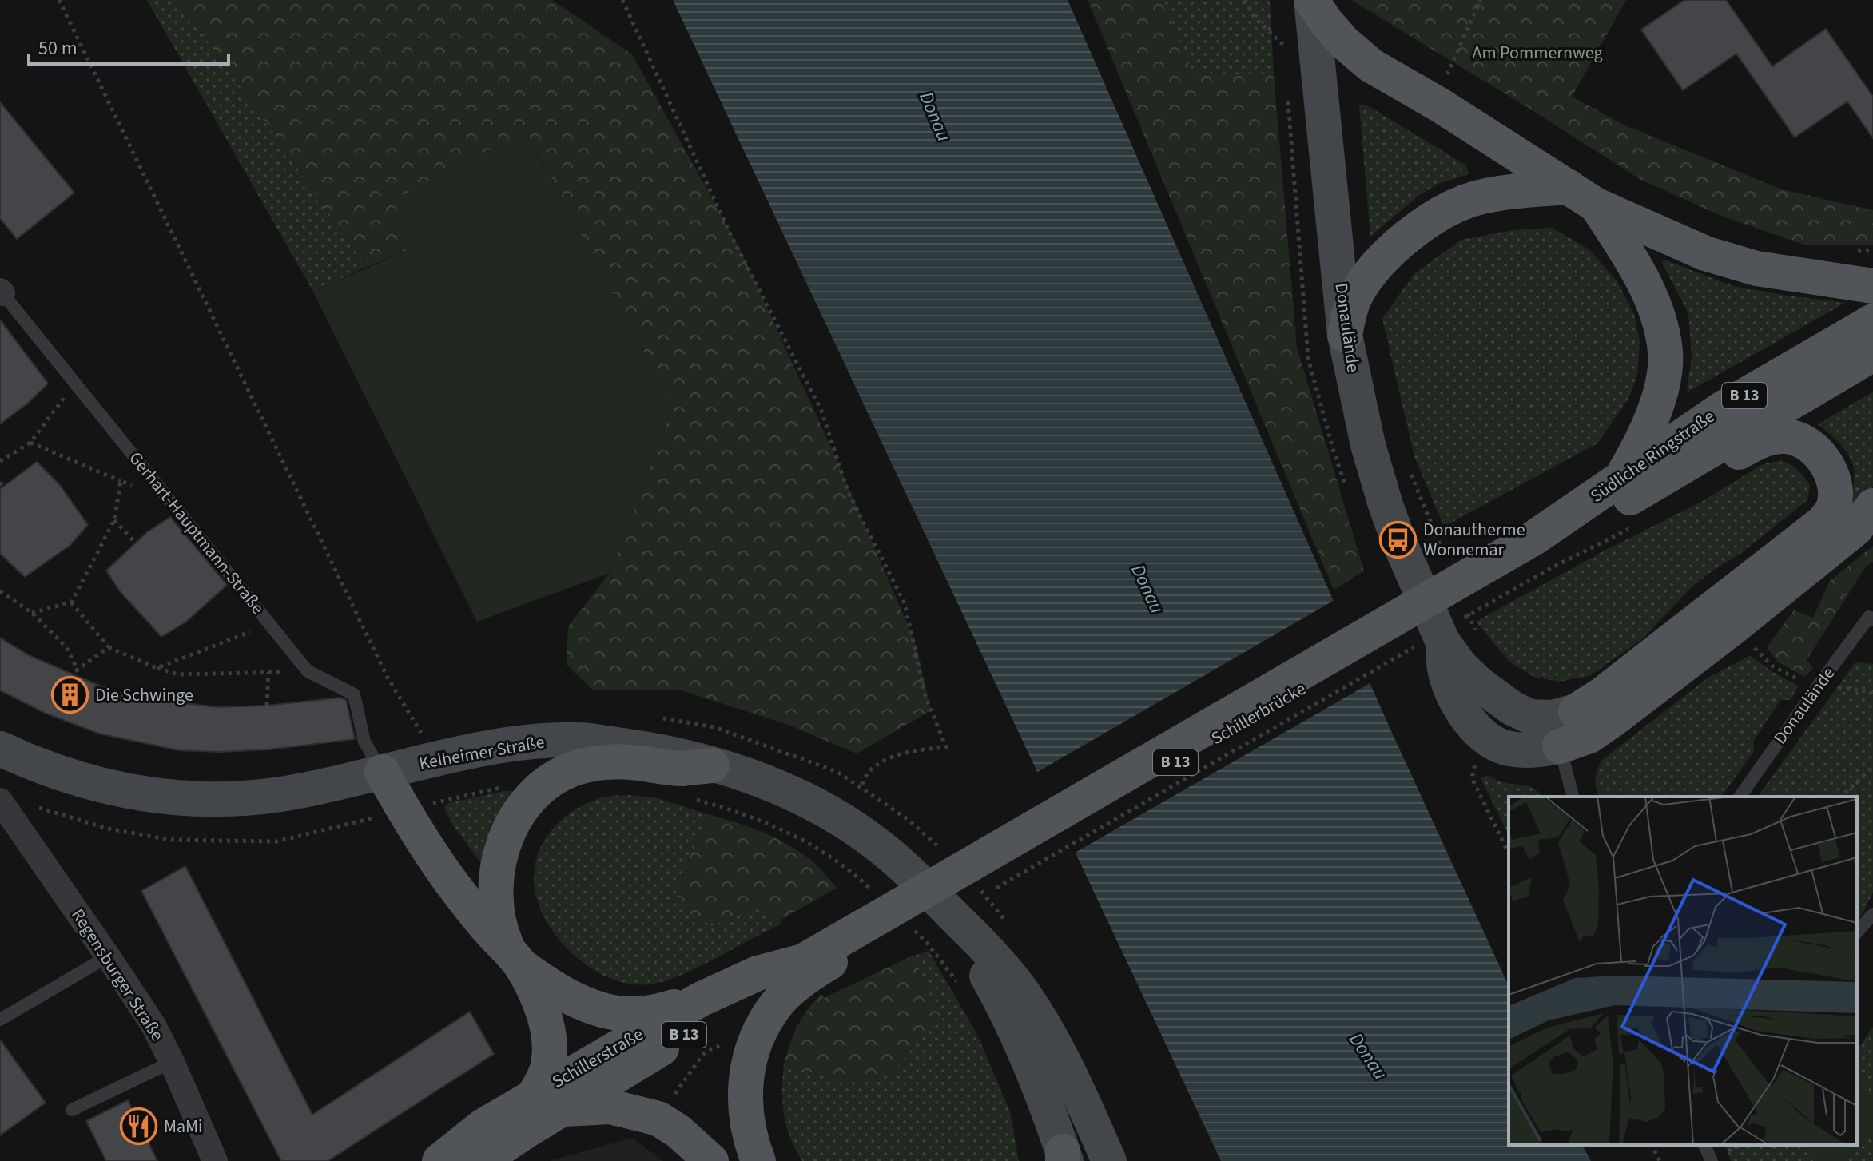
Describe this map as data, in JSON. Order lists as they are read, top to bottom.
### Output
{
  "streets": {
    "main road": [
      "B 13",
      "Südliche Ringstraße",
      "Schillerbrücke",
      "Schillerstraße"
    ],
    "street": ["Donaulände", "Kelheimer Straße", "Regensburger Straße"],
    "lane": ["Gerhart-Hauptmann-Straße"]
  },
  "crossings": [
    ["Donaulände", "Schillerbrücke"],
    ["Südliche Ringstraße", "Schillerbrücke"],
    ["Gerhart-Hauptmann-Straße", "Kelheimer Straße"],
    ["Schillerbrücke", "Schillerstraße"]
  ],
  "water": ["Donau"],
  "parks": ["Am Pommernweg"],
  "places": {
    "bus stop": ["Donautherme Wonnemar"],
    "building": ["Die Schwinge"],
    "restaurant": ["MaMi"]
  },
  "scale_bar": "50 m"
}
